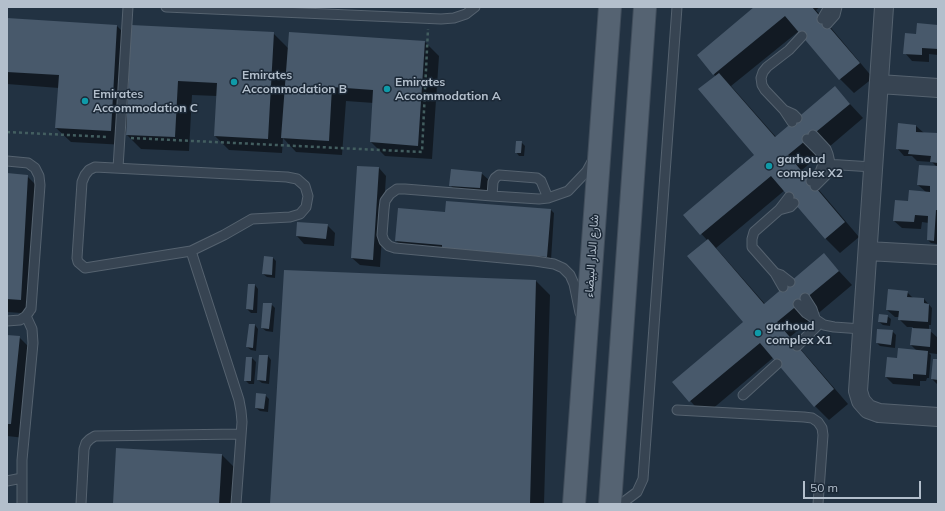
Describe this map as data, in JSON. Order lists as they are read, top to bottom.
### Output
{
  "streets": {
    "main road": ["شارع الدار البيضاء"]
  },
  "places": [
    "Emirates Accommodation B",
    "Emirates Accommodation A",
    "Emirates Accommodation C",
    "garhoud complex X2",
    "garhoud complex X1"
  ],
  "scale_bar": "50 m"
}
